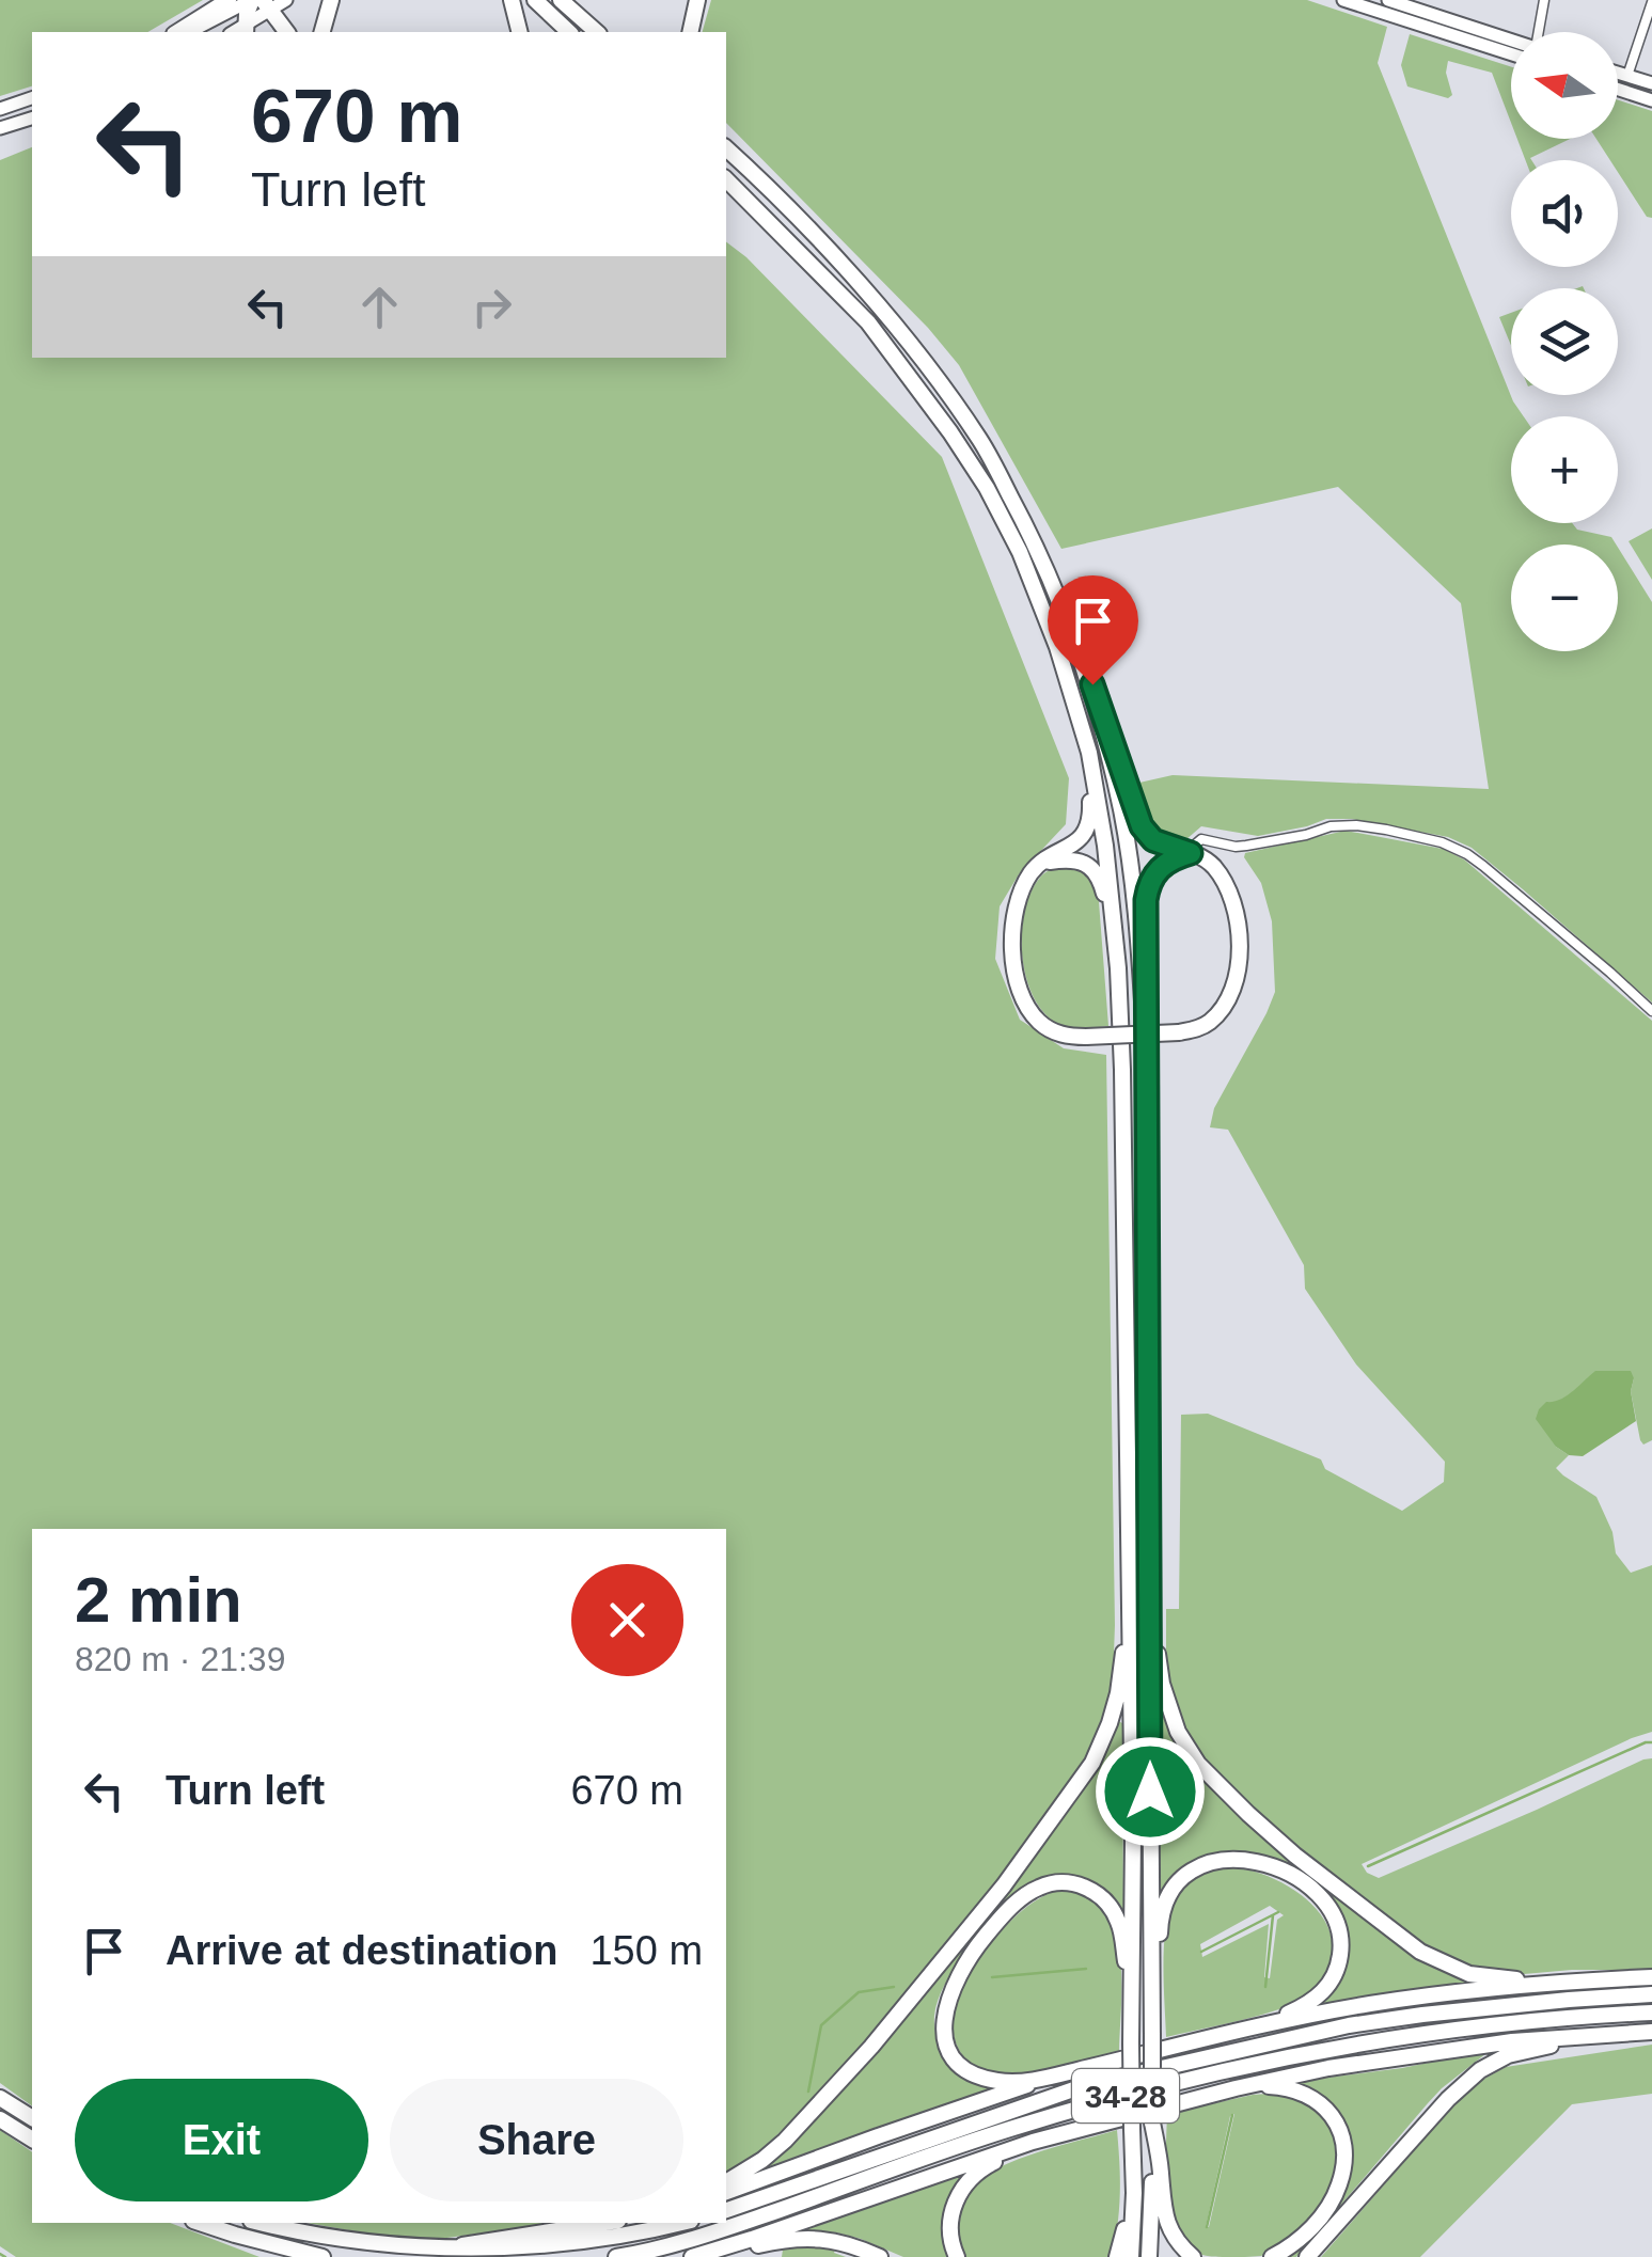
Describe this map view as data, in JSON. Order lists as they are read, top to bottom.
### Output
{
  "streets": {
    "highway": ["34-28"]
  },
  "north": "left",
  "page": {
    "map_buttons": ["+", "−"],
    "turn": ["670 m", "Turn left"],
    "heading": ["2 min", "820 m · 21:39"],
    "list": [
      {
        "name": "Turn left",
        "value": "670 m"
      },
      {
        "name": "Arrive at destination",
        "value": "150 m"
      }
    ],
    "buttons": ["Exit", "Share"]
  }
}
